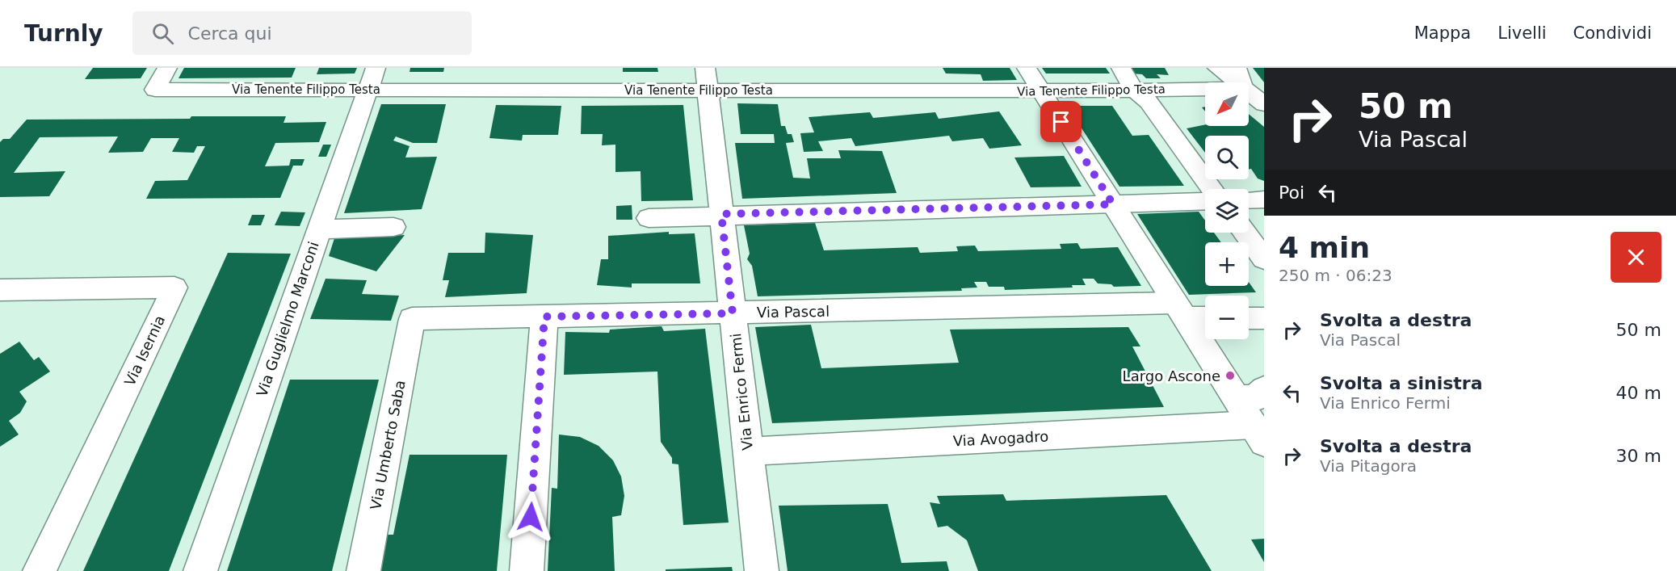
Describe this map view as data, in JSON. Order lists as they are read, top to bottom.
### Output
{
  "streets": {
    "street": [
      "Via Tenente Filippo Testa",
      "Via Pascal",
      "Via Guglielmo Marconi",
      "Via Isernia",
      "Via Enrico Fermi",
      "Via Avogadro",
      "Via Umberto Saba"
    ]
  },
  "crossings": [
    ["Via Tenente Filippo Testa", "Via Guglielmo Marconi"],
    ["Via Tenente Filippo Testa", "Via Enrico Fermi"],
    ["Via Pascal", "Via Enrico Fermi"],
    ["Via Pascal", "Via Umberto Saba"],
    ["Via Enrico Fermi", "Via Avogadro"]
  ],
  "places": ["Largo Ascone"],
  "north": "bottom left",
  "page": {
    "header": "Turnly",
    "search": "Cerca qui",
    "nav": ["Mappa", "Livelli", "Condividi"],
    "turn": ["50 m", "Via Pascal"],
    "map_buttons": ["+", "−"],
    "then": "Poi",
    "heading": ["4 min", "250 m · 06:23"],
    "list": [
      {
        "name": "Svolta a destra",
        "note": "Via Pascal",
        "value": "50 m"
      },
      {
        "name": "Svolta a sinistra",
        "note": "Via Enrico Fermi",
        "value": "40 m"
      },
      {
        "name": "Svolta a destra",
        "note": "Via Pitagora",
        "value": "30 m"
      }
    ]
  }
}
